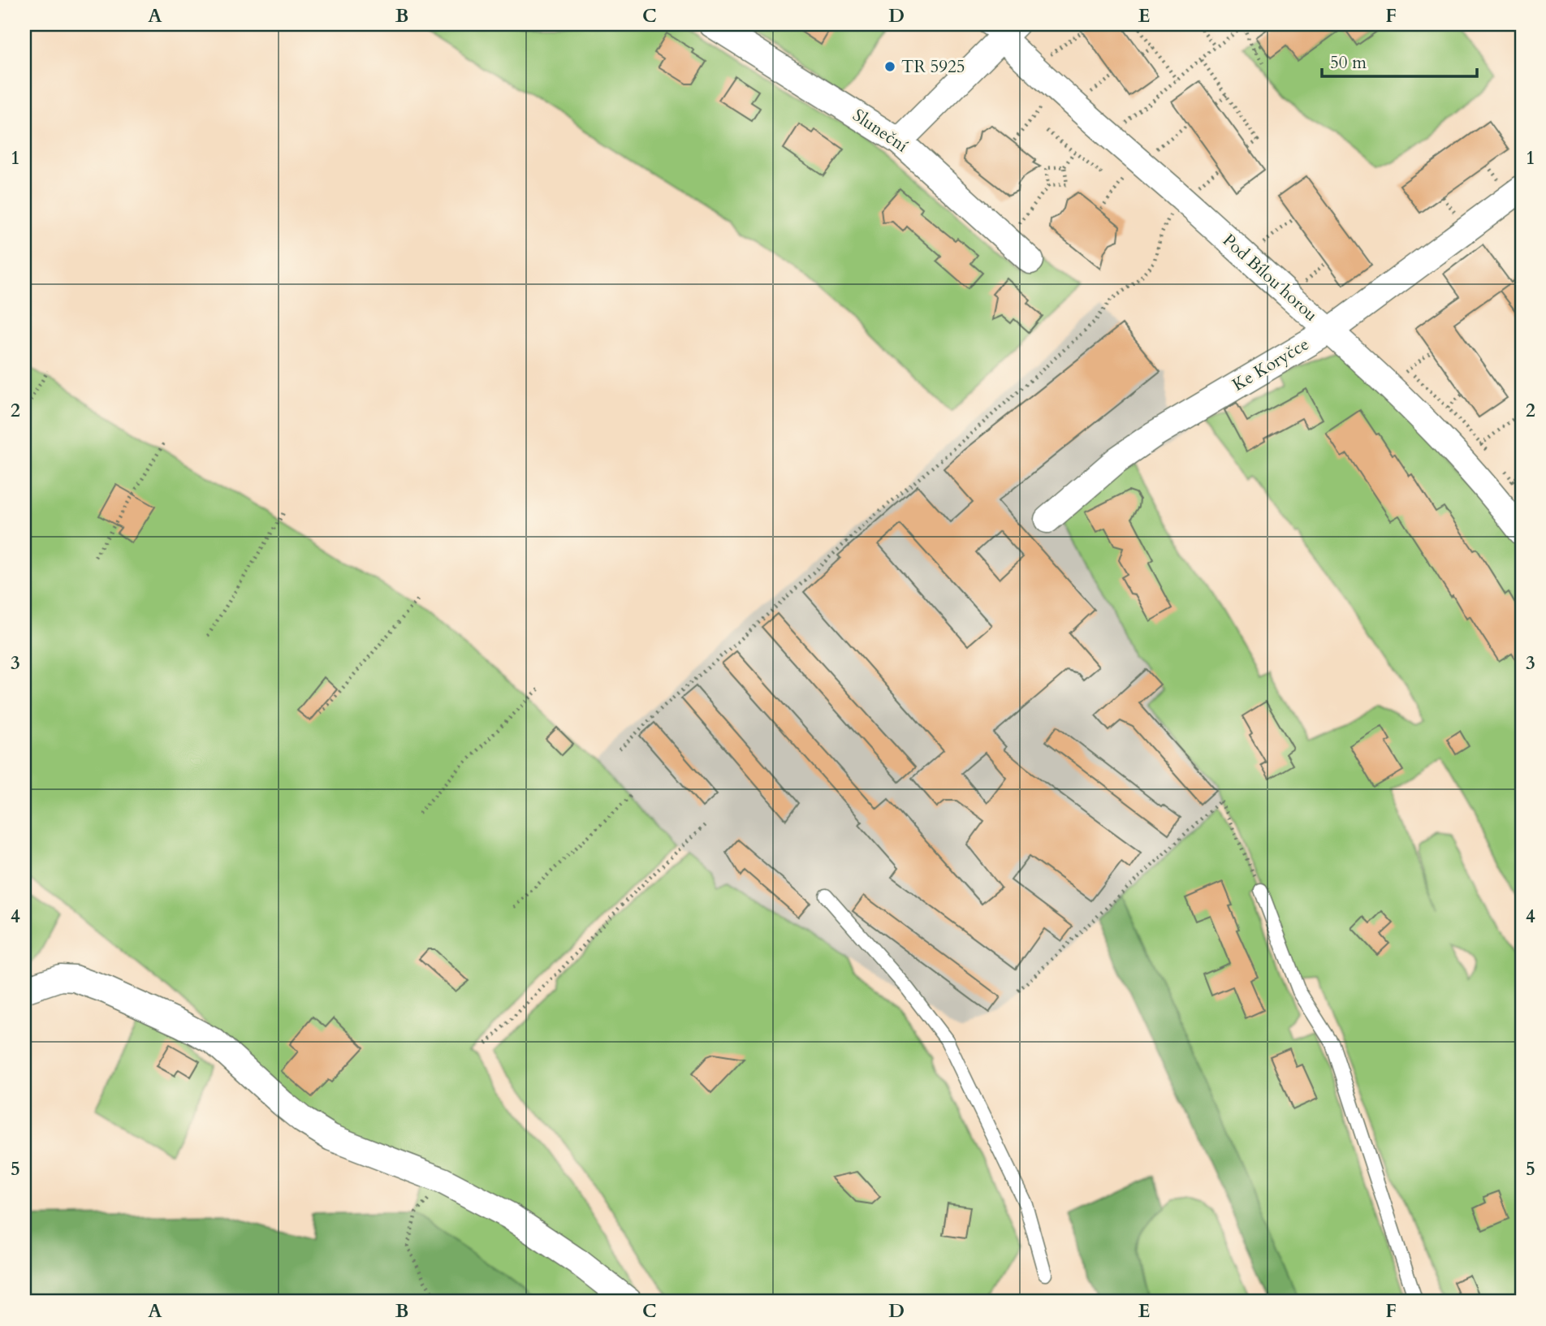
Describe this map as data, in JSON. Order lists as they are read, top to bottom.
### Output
{
  "streets": {
    "street": ["Sluneční", "Pod Bílou horou", "Ke Koryčce"]
  },
  "crossings": [
    ["Pod Bílou horou", "Ke Koryčce"]
  ],
  "places": ["TR 5925"],
  "scale_bar": "50 m",
  "grid": {
    "columns": [
      "A",
      "B",
      "C",
      "D",
      "E",
      "F"
    ],
    "rows": [
      "1",
      "2",
      "3",
      "4",
      "5"
    ]
  }
}
